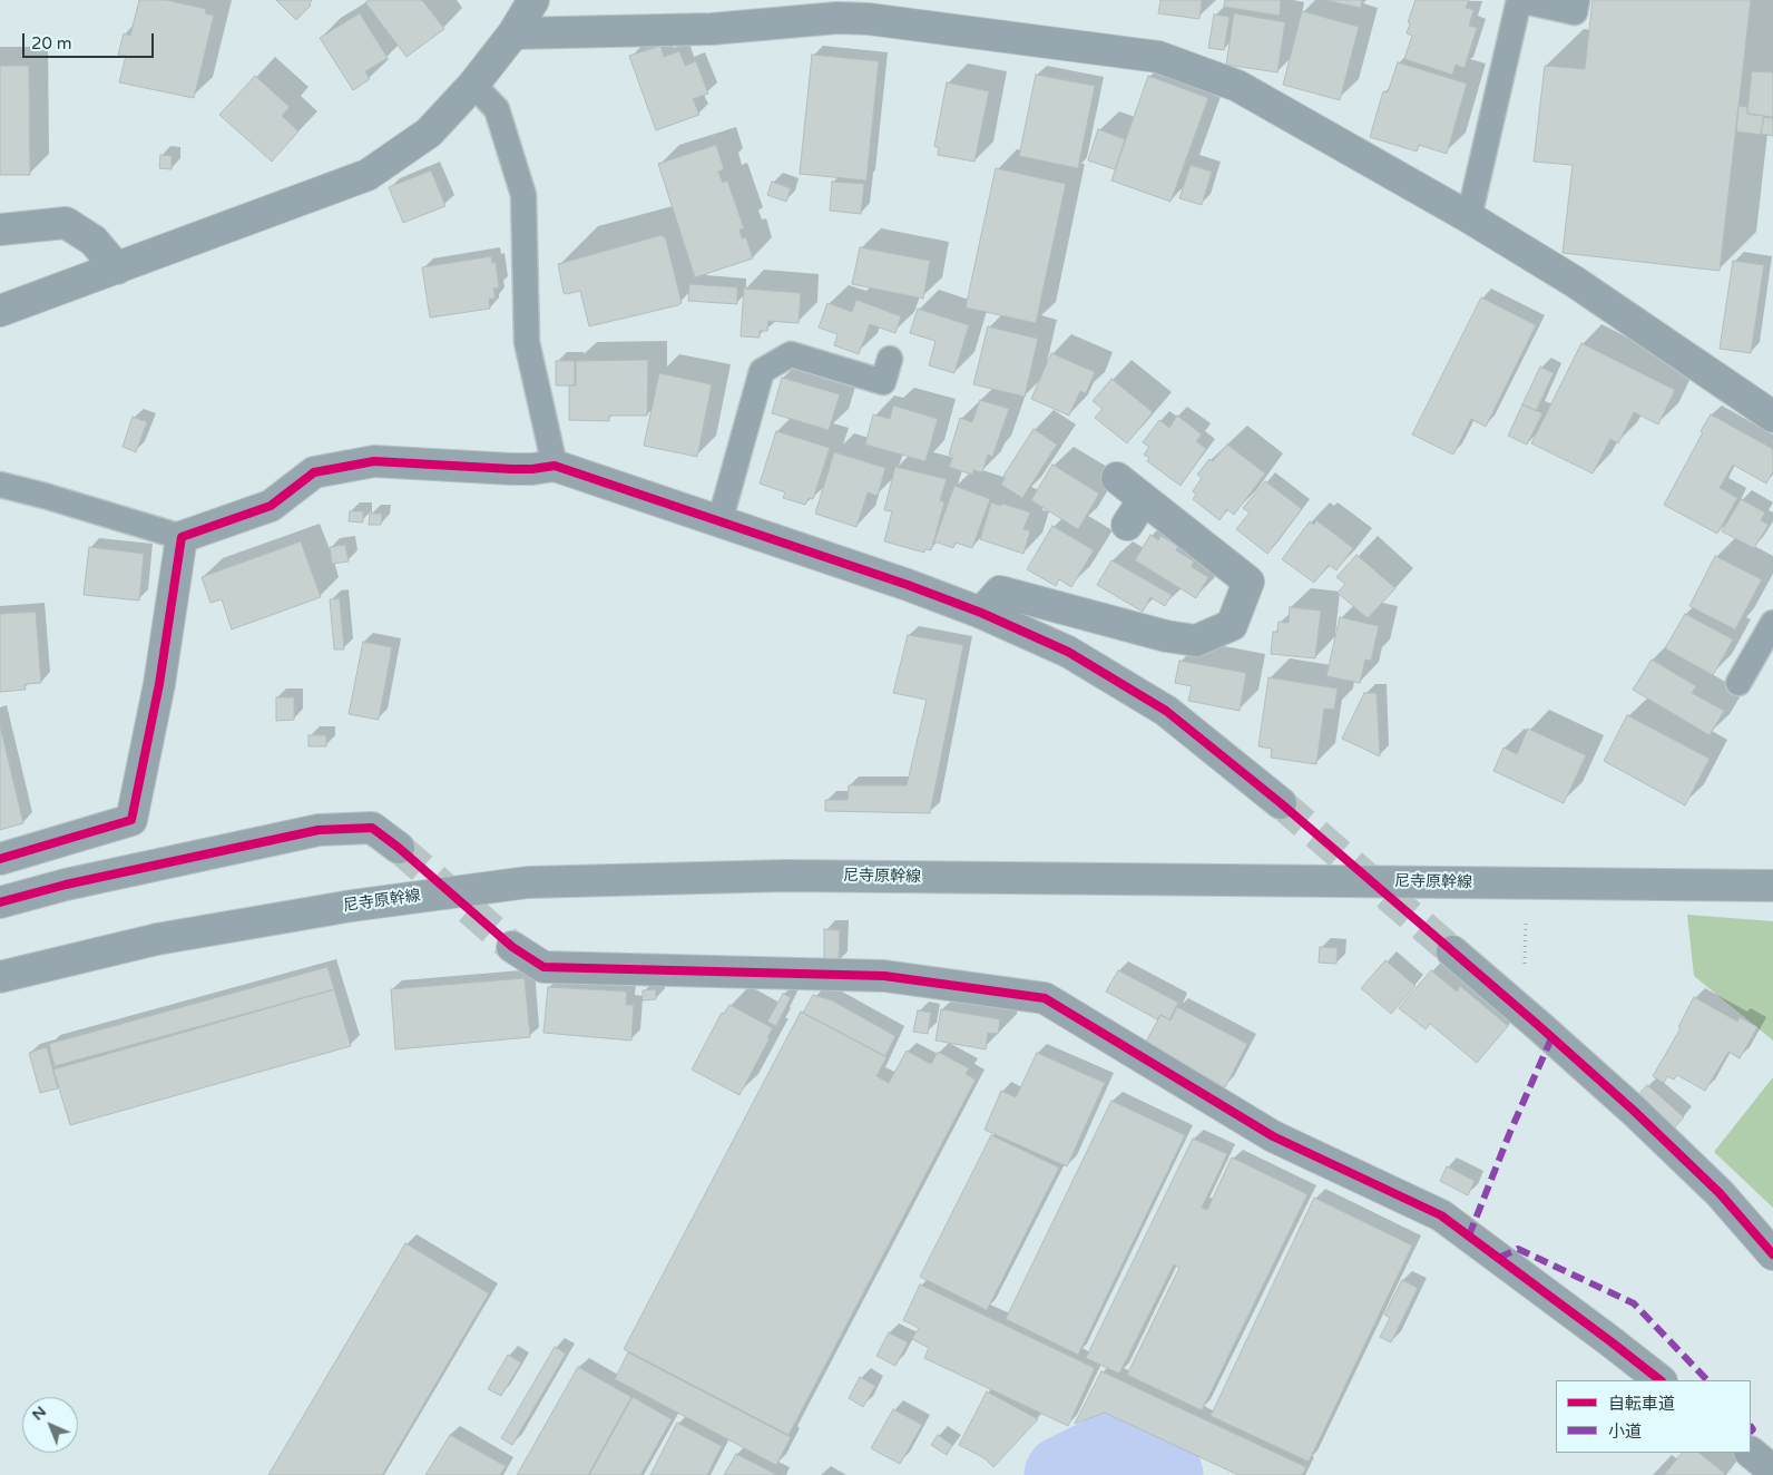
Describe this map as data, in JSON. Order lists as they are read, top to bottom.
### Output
{
  "streets": {
    "street": ["尼寺原幹線"]
  },
  "legend": ["自転車道", "小道"],
  "scale_bar": "20 m",
  "north": "top left"
}
